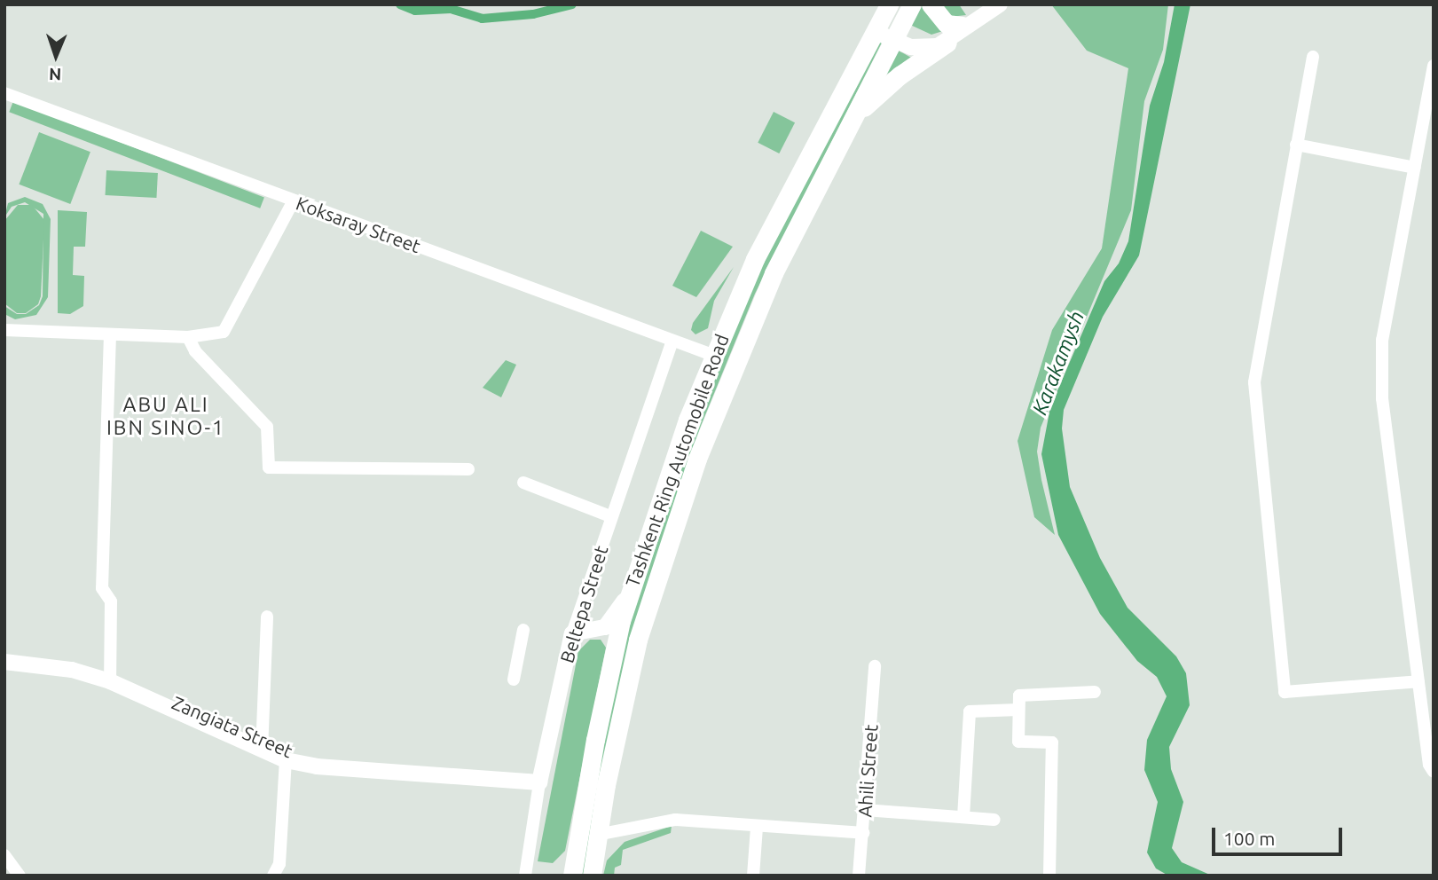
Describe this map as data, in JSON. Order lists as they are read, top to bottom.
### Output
{
  "streets": {
    "highway": ["Tashkent Ring Automobile Road"],
    "main road": ["Beltepa Street", "Zangiata Street"],
    "street": ["Koksaray Street", "Ahili Street"]
  },
  "crossings": [
    ["Koksaray Street", "Tashkent Ring Automobile Road"],
    ["Koksaray Street", "Beltepa Street"],
    ["Beltepa Street", "Zangiata Street"]
  ],
  "districts": ["ABU ALI IBN SINO-1"],
  "water": ["Karakamysh"],
  "scale_bar": "100 m",
  "north": "bottom"
}
